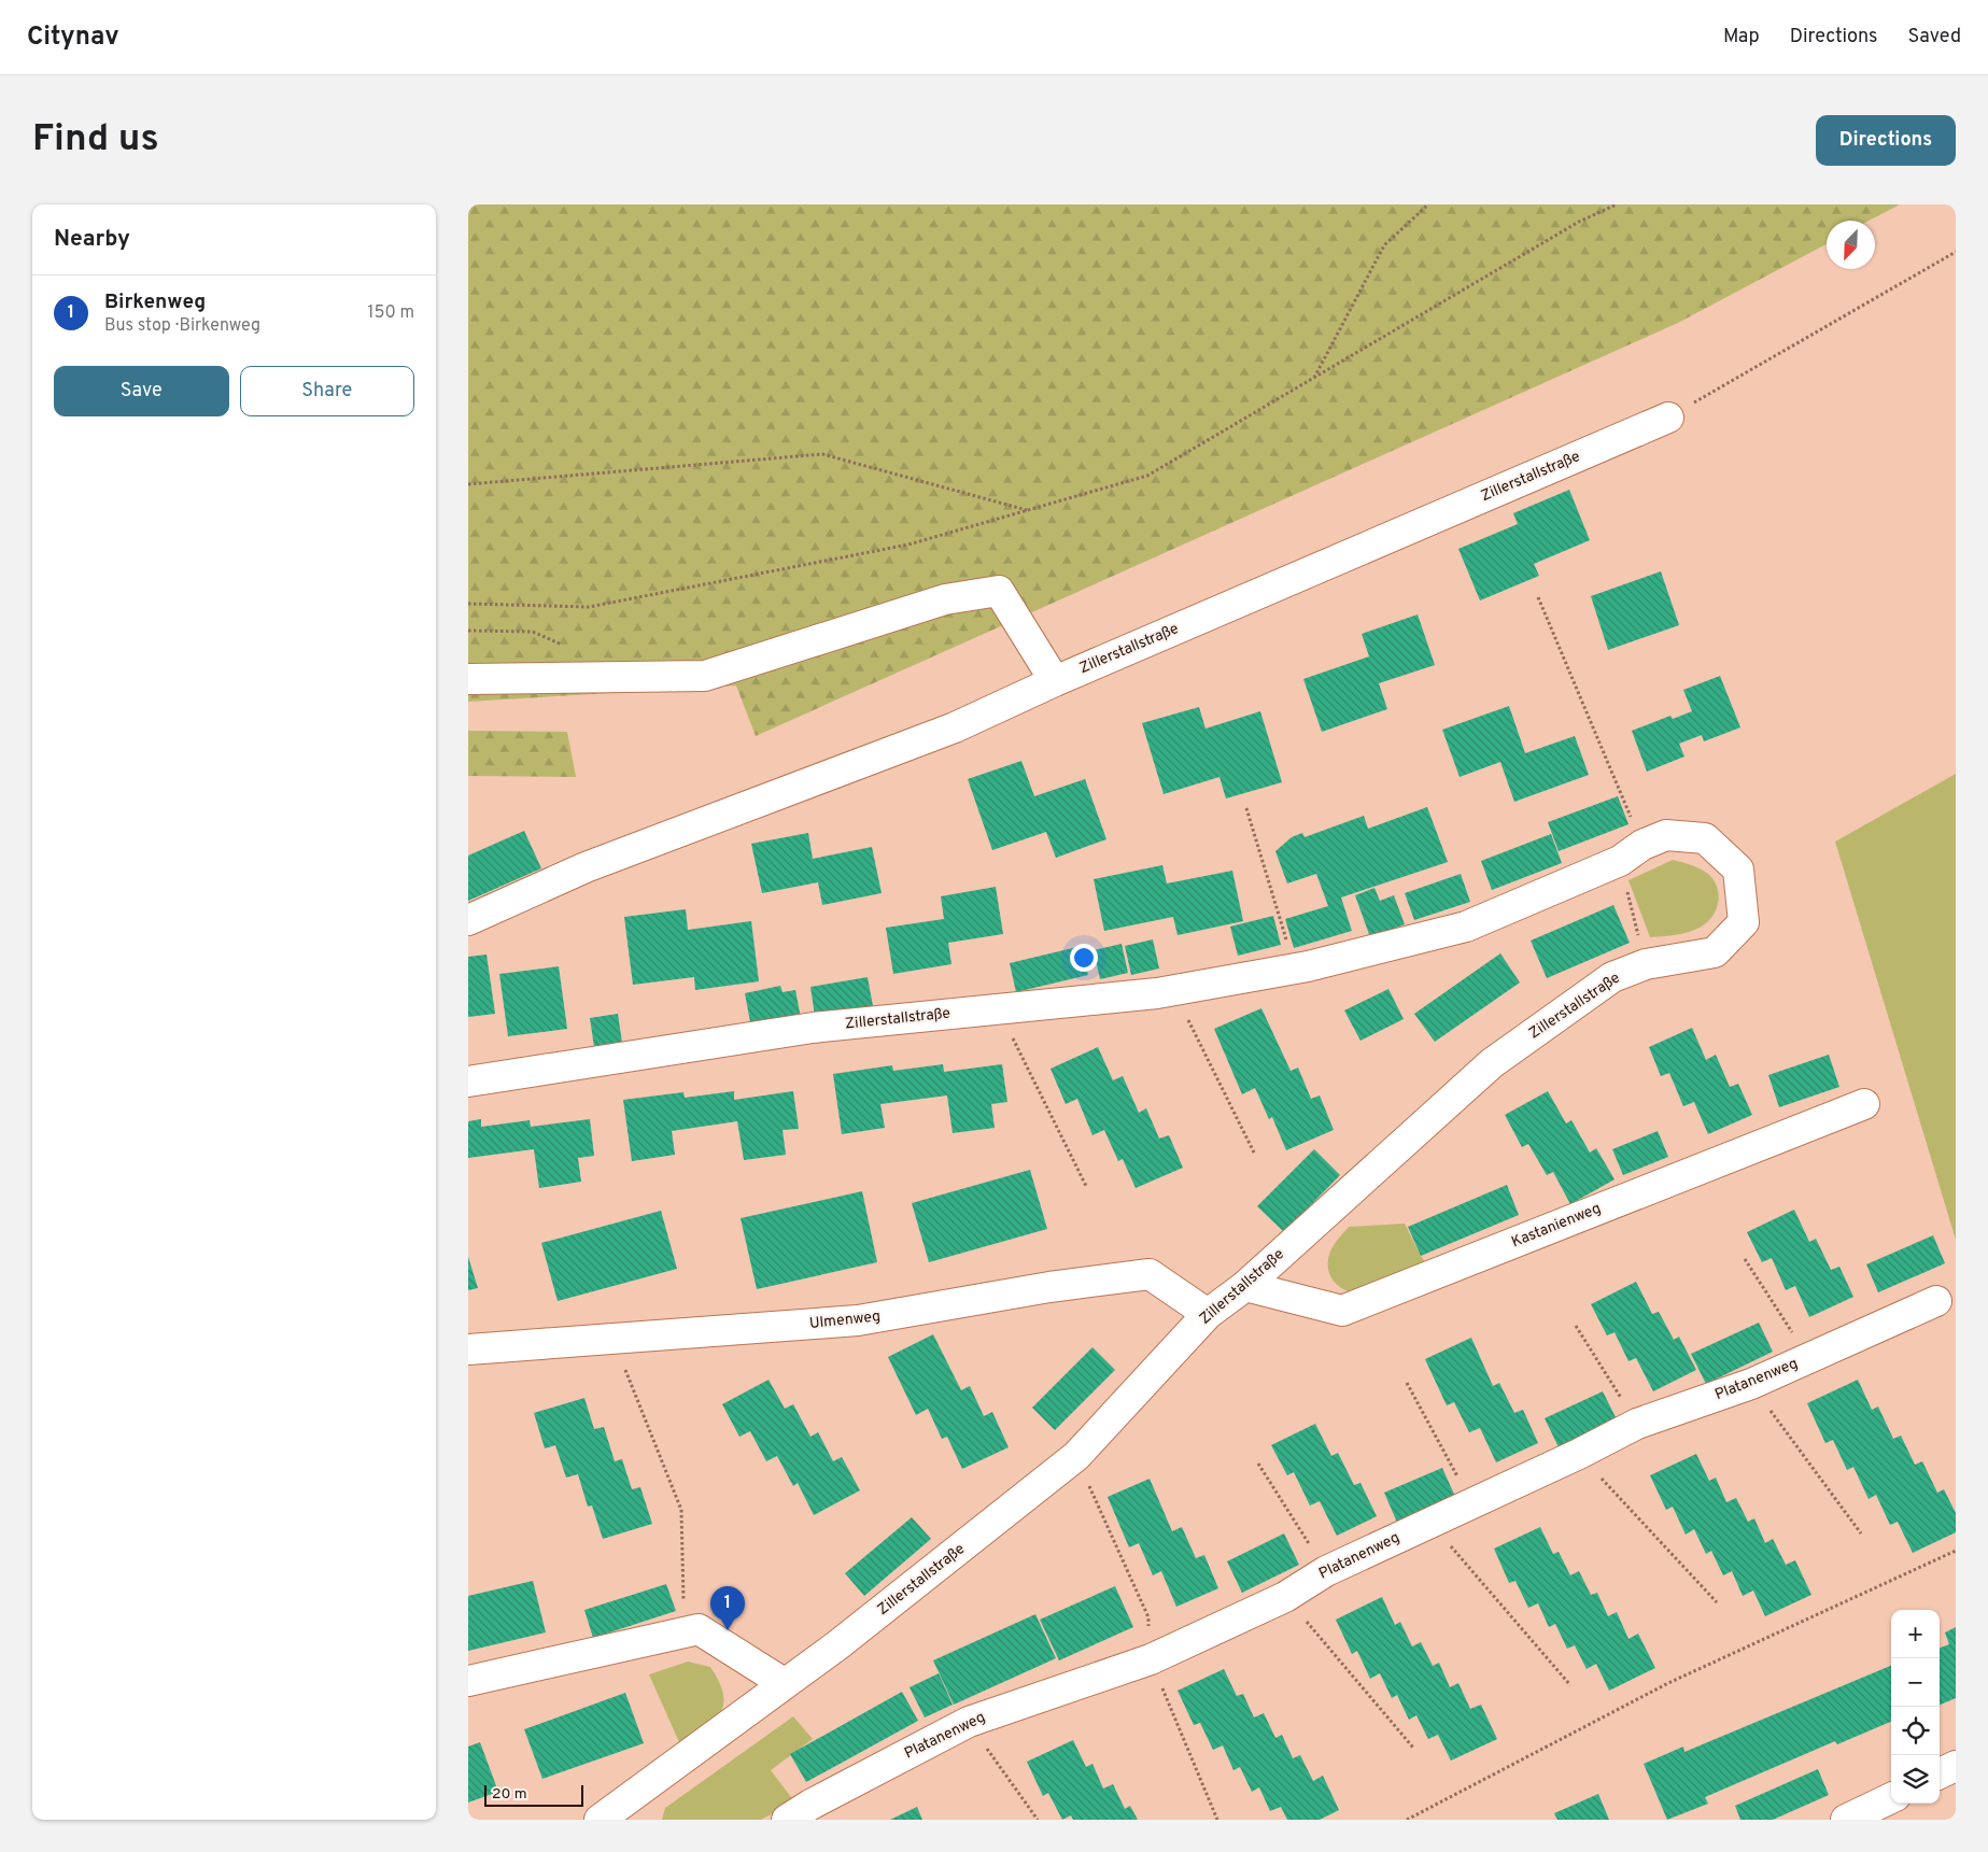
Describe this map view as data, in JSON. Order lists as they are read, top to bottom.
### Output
{
  "streets": {
    "street": [
      "Zillerstallstraße",
      "Kastanienweg",
      "Ulmenweg",
      "Platanenweg"
    ]
  },
  "crossings": [
    ["Zillerstallstraße", "Kastanienweg"],
    ["Zillerstallstraße", "Ulmenweg"]
  ],
  "scale_bar": "20 m",
  "north": "bottom left",
  "page": {
    "header": "Citynav",
    "nav": ["Map", "Directions", "Saved"],
    "buttons": [
      "Directions",
      ["Save", "Share"]
    ],
    "title": "Find us",
    "heading": "Nearby",
    "list": [
      {
        "mark": "1",
        "name": "Birkenweg",
        "note": "Bus stop · Birkenweg",
        "value": "150 m"
      }
    ],
    "pins": "1",
    "map_buttons": ["+", "−"],
    "scale": "20 m"
  }
}
